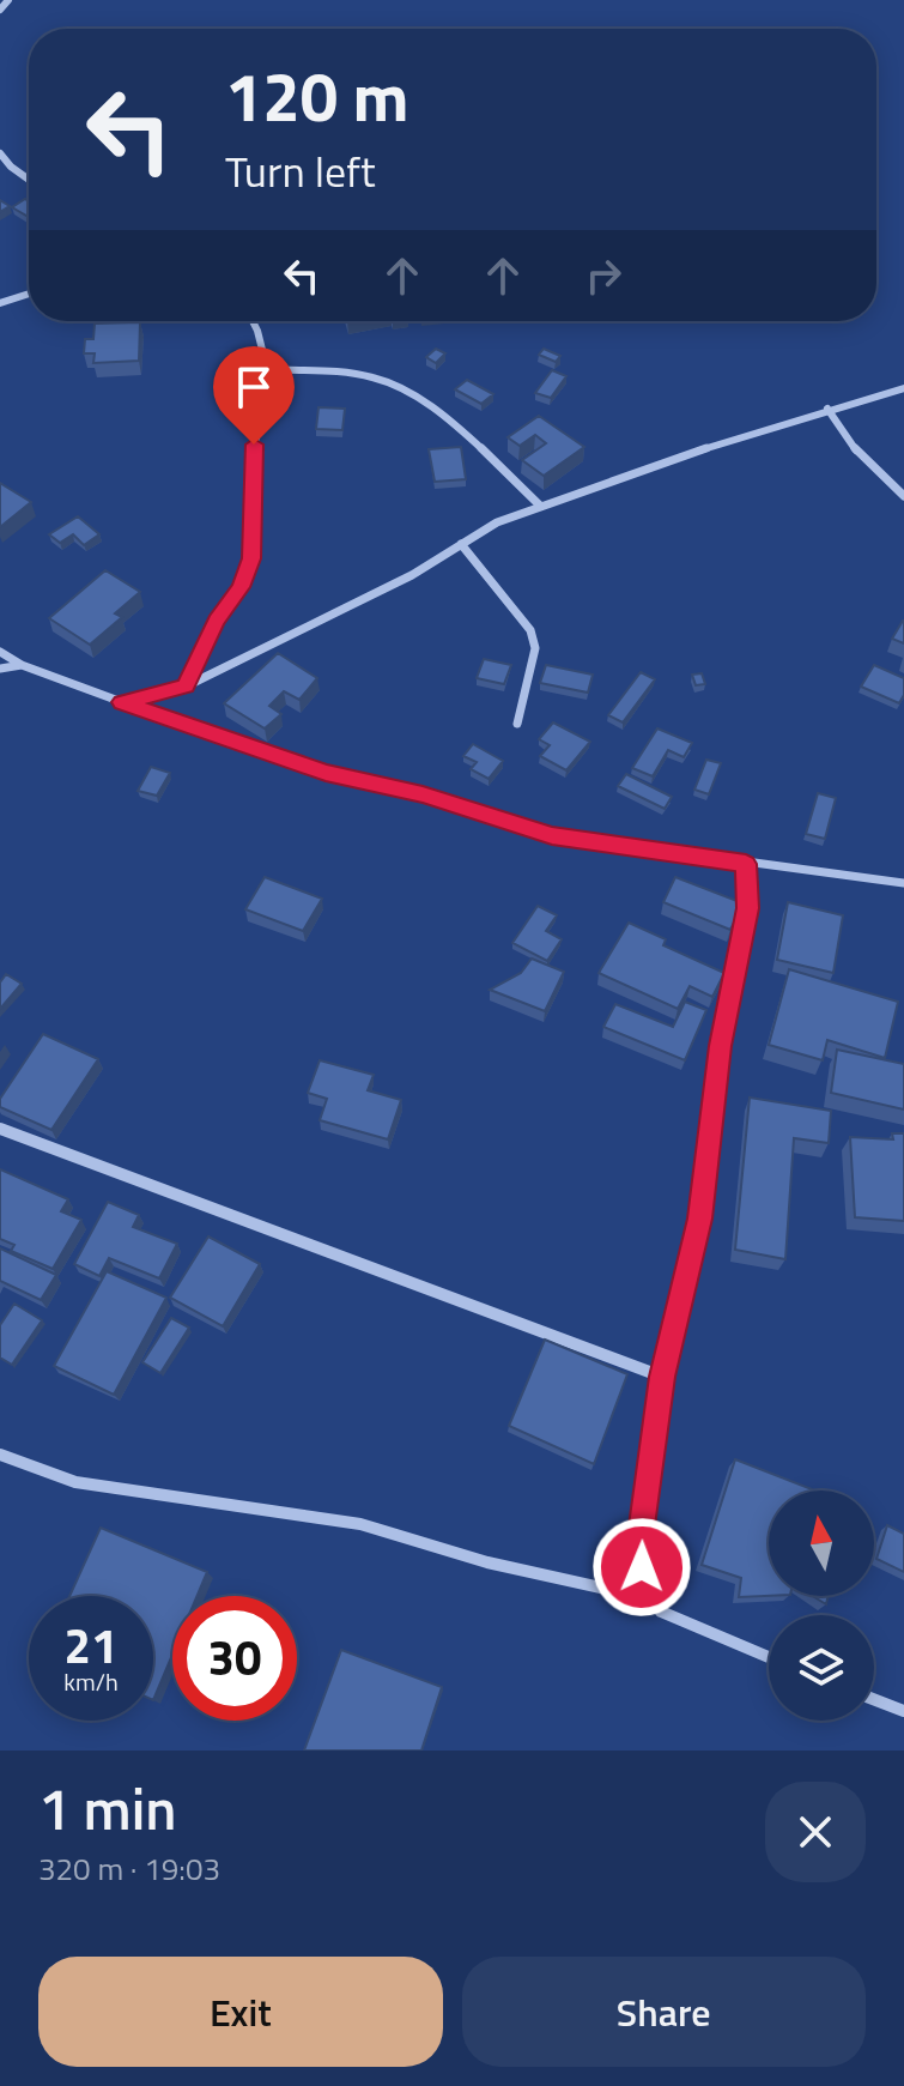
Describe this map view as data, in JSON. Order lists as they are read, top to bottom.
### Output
{
  "north": "top",
  "page": {
    "turn": ["120 m", "Turn left"],
    "speed": "21 km/h",
    "limit": "30",
    "heading": ["1 min", "320 m · 19:03"],
    "buttons": ["Exit", "Share"]
  }
}
